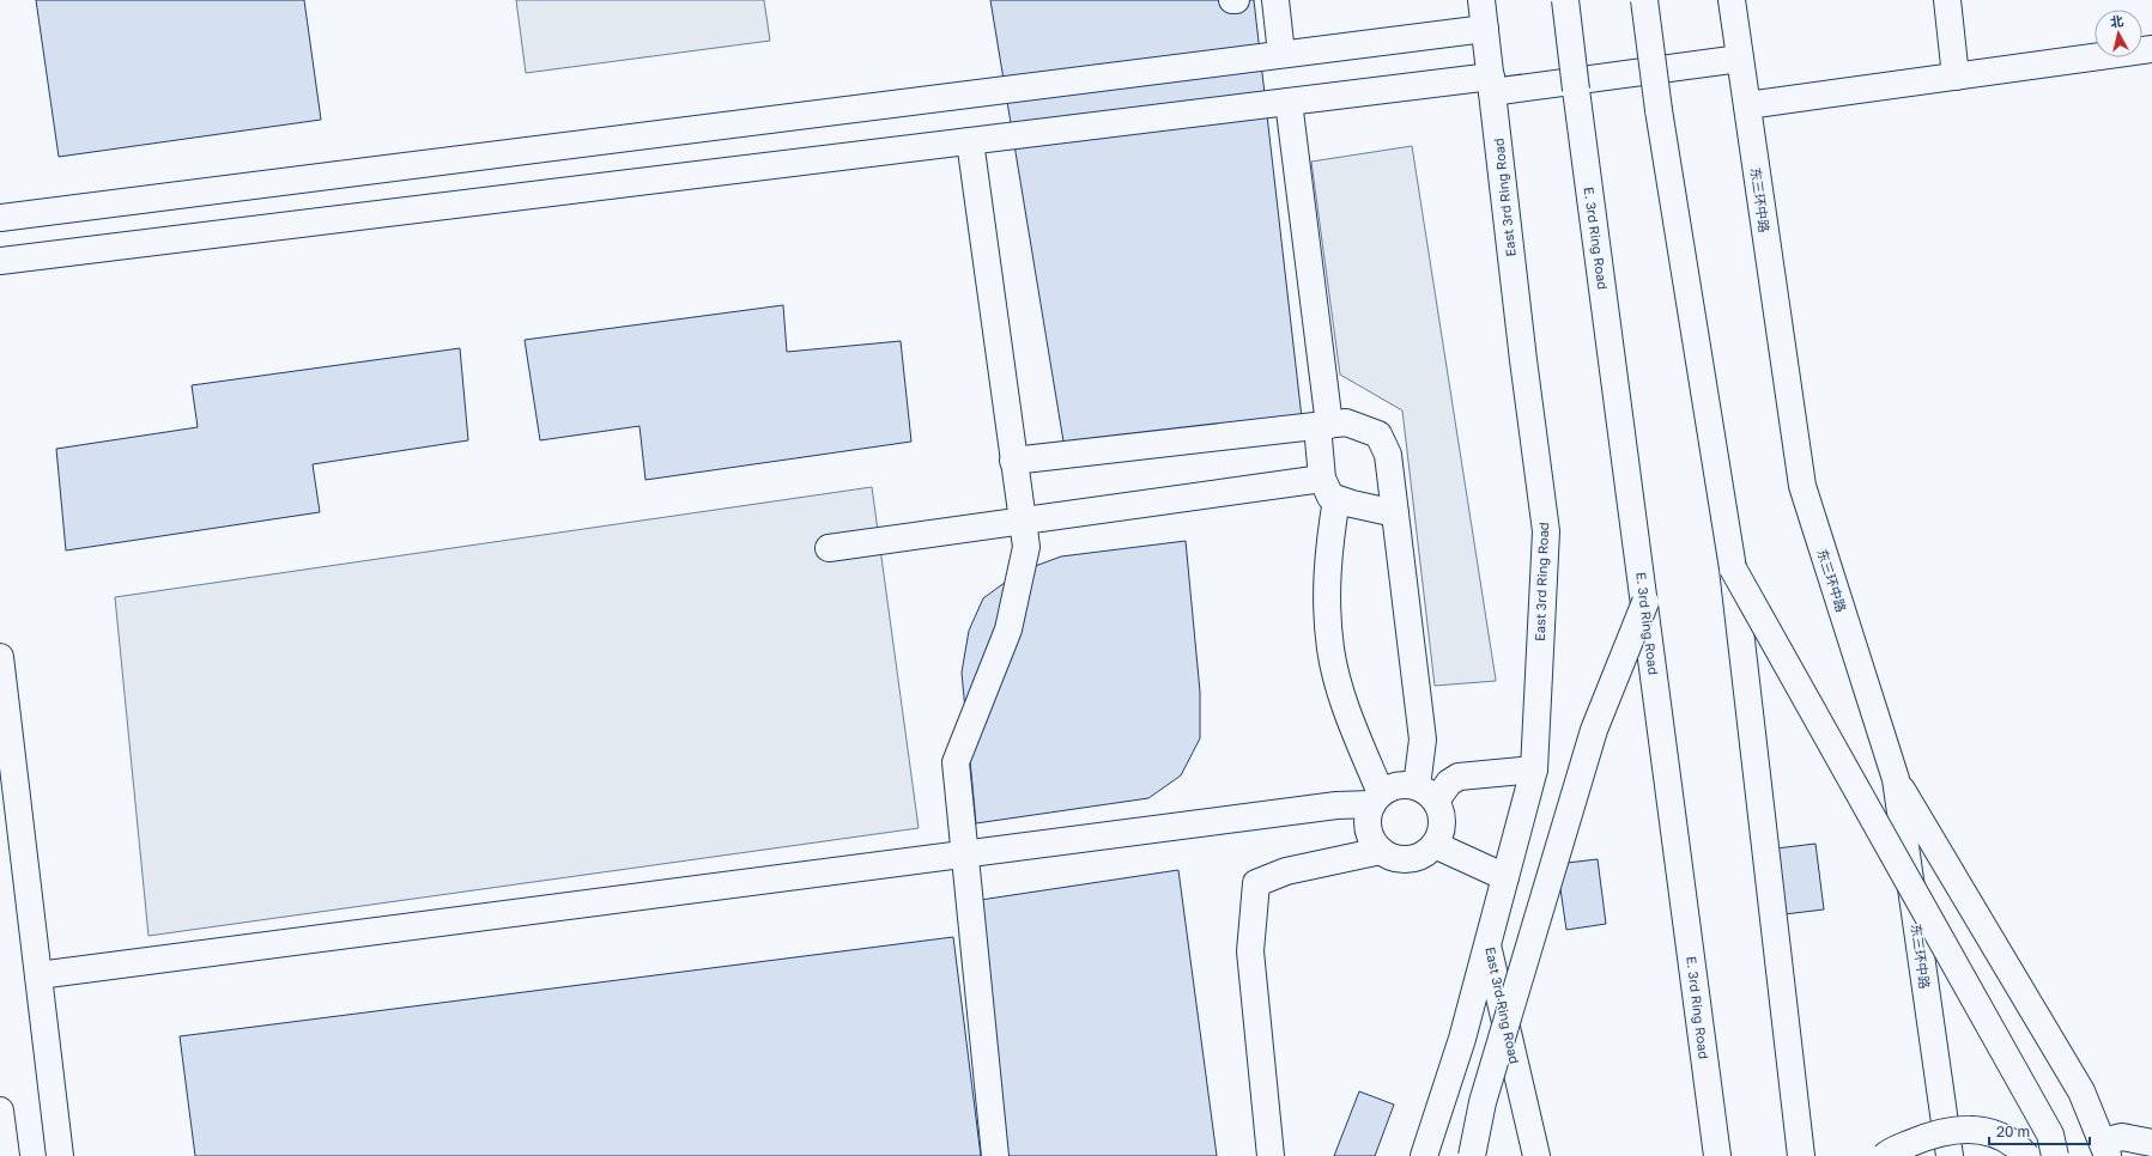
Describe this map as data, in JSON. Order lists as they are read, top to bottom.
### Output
{
  "streets": {
    "main road": ["East 3rd Ring Road", "东三环中路", "E. 3rd Ring Road"]
  },
  "scale_bar": "20 m",
  "north": "top"
}
